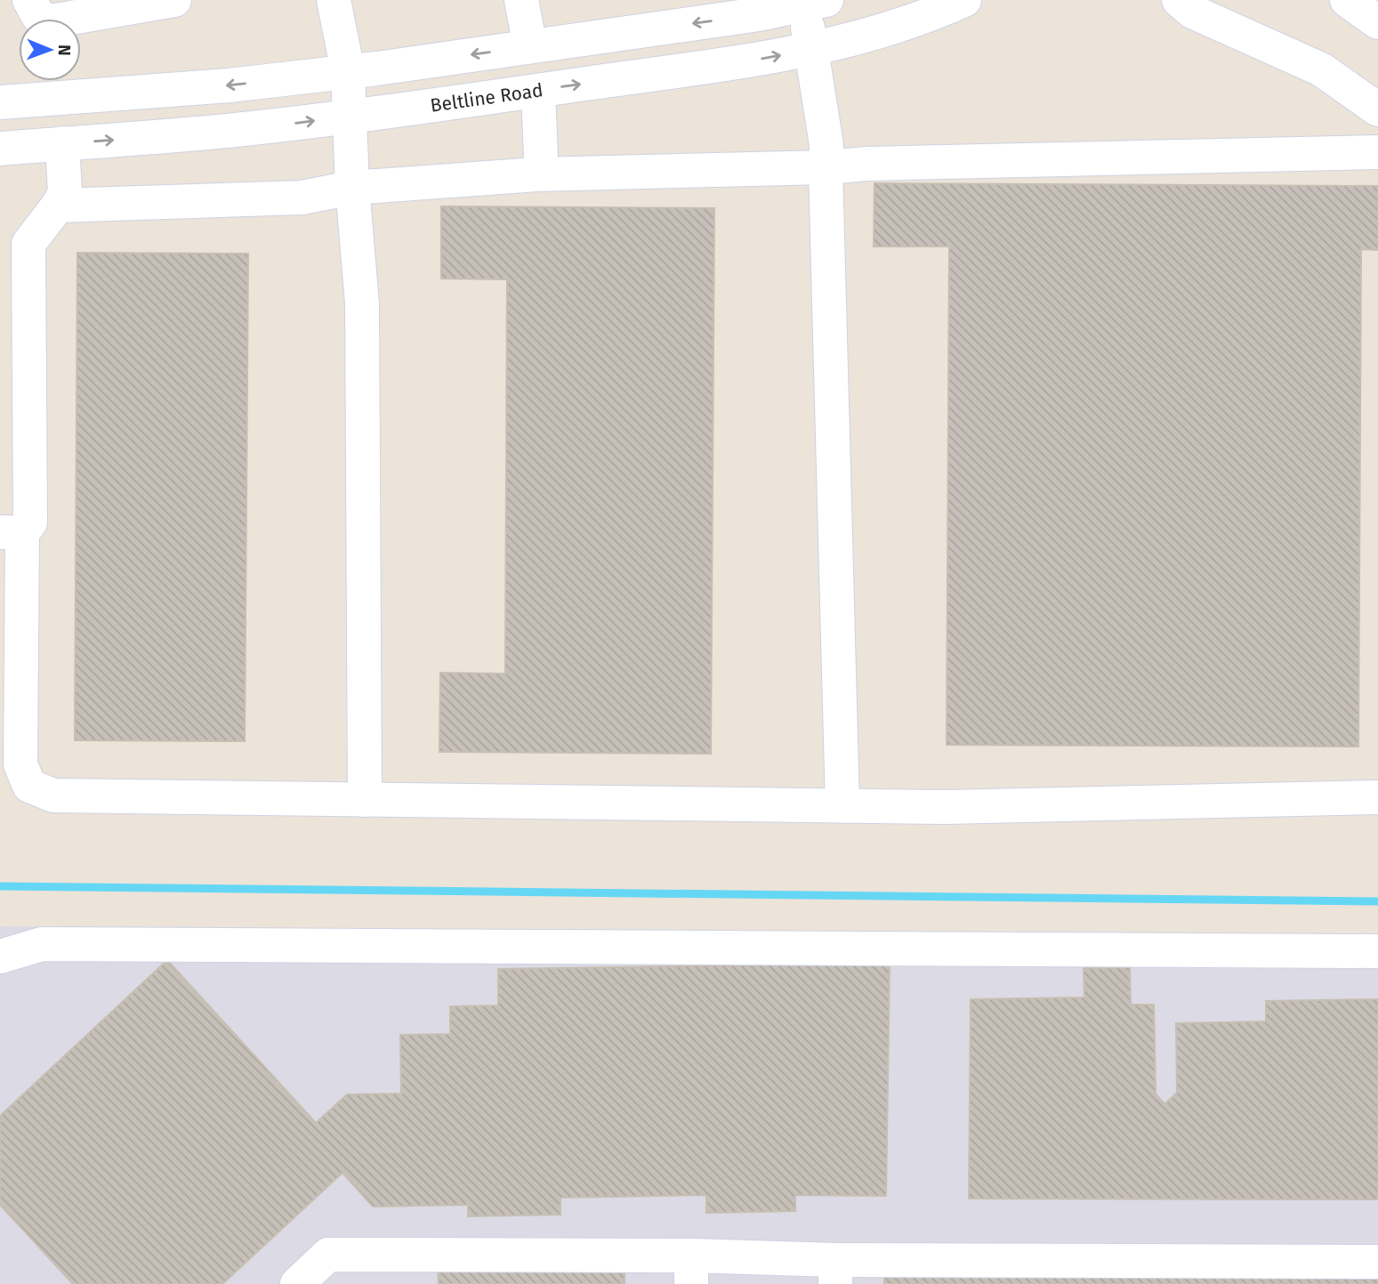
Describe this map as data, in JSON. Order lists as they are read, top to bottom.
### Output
{
  "streets": {
    "street": ["Beltline Road"]
  },
  "north": "right"
}
